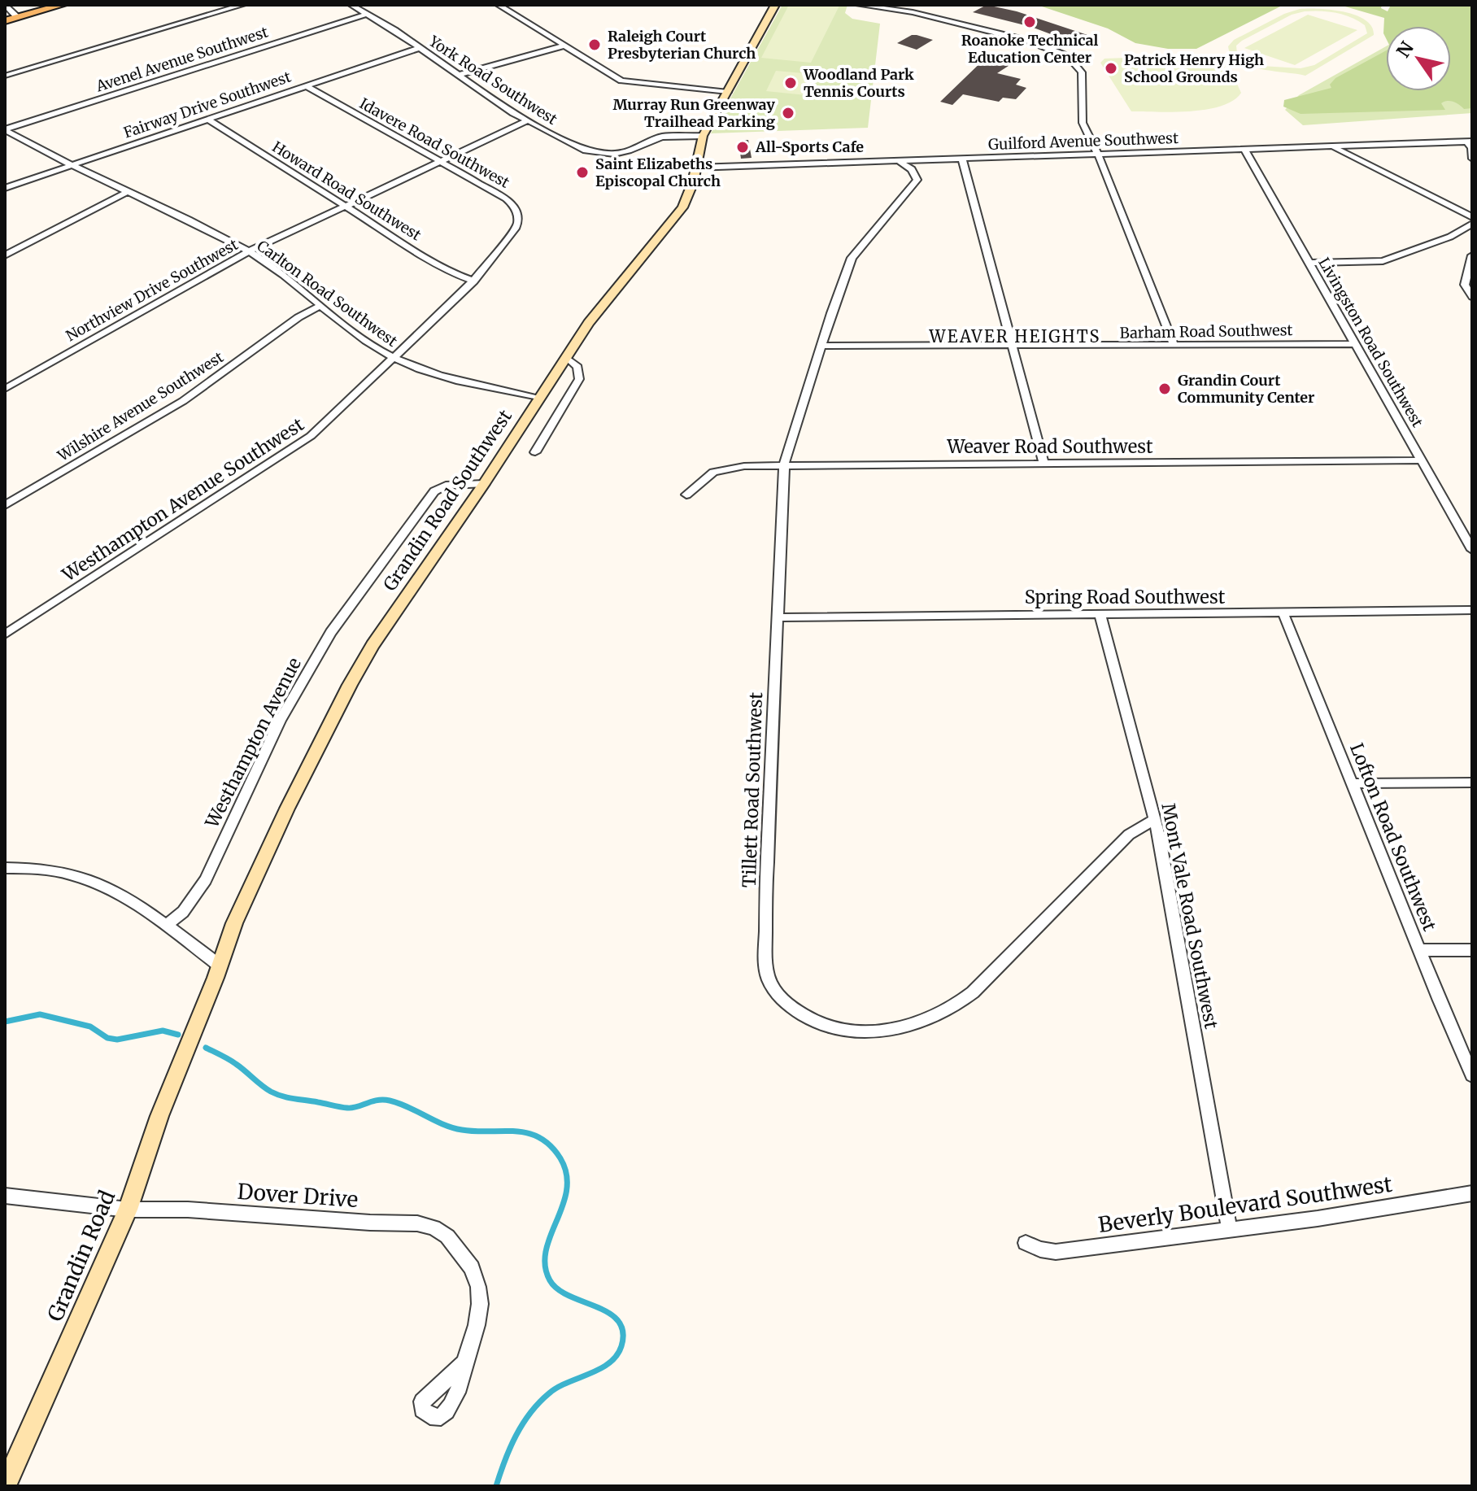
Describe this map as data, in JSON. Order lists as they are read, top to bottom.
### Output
{
  "streets": {
    "street": [
      "Avenel Avenue Southwest",
      "York Road Southwest",
      "Fairway Drive Southwest",
      "Guilford Avenue Southwest",
      "Idavere Road Southwest",
      "Howard Road Southwest",
      "Northview Drive Southwest",
      "Carlton Road Southwest",
      "Barham Road Southwest",
      "Livingston Road Southwest",
      "Wilshire Avenue Southwest",
      "Weaver Road Southwest",
      "Westhampton Avenue Southwest",
      "Grandin Road Southwest",
      "Spring Road Southwest",
      "Westhampton Avenue",
      "Tillett Road Southwest",
      "Lofton Road Southwest",
      "Mont Vale Road Southwest",
      "Dover Drive",
      "Beverly Boulevard Southwest",
      "Grandin Road"
    ]
  },
  "crossings": [
    ["Avenel Avenue Southwest", "York Road Southwest"],
    ["Avenel Avenue Southwest", "Carlton Road Southwest"],
    ["York Road Southwest", "Fairway Drive Southwest"],
    ["York Road Southwest", "Northview Drive Southwest"],
    ["York Road Southwest", "Grandin Road Southwest"],
    ["Fairway Drive Southwest", "Idavere Road Southwest"],
    ["Fairway Drive Southwest", "Howard Road Southwest"],
    ["Fairway Drive Southwest", "Carlton Road Southwest"],
    ["Guilford Avenue Southwest", "Livingston Road Southwest"],
    ["Guilford Avenue Southwest", "Grandin Road Southwest"],
    ["Guilford Avenue Southwest", "Tillett Road Southwest"],
    ["Idavere Road Southwest", "Northview Drive Southwest"],
    ["Idavere Road Southwest", "Westhampton Avenue Southwest"],
    ["Howard Road Southwest", "Northview Drive Southwest"],
    ["Howard Road Southwest", "Westhampton Avenue Southwest"],
    ["Northview Drive Southwest", "Carlton Road Southwest"],
    ["Carlton Road Southwest", "Wilshire Avenue Southwest"],
    ["Carlton Road Southwest", "Westhampton Avenue Southwest"],
    ["Carlton Road Southwest", "Grandin Road Southwest"],
    ["Barham Road Southwest", "Livingston Road Southwest"],
    ["Barham Road Southwest", "Tillett Road Southwest"],
    ["Livingston Road Southwest", "Weaver Road Southwest"],
    ["Weaver Road Southwest", "Tillett Road Southwest"],
    ["Grandin Road Southwest", "Westhampton Avenue"],
    ["Grandin Road Southwest", "Grandin Road"],
    ["Spring Road Southwest", "Tillett Road Southwest"],
    ["Spring Road Southwest", "Lofton Road Southwest"],
    ["Spring Road Southwest", "Mont Vale Road Southwest"],
    ["Tillett Road Southwest", "Mont Vale Road Southwest"],
    ["Mont Vale Road Southwest", "Beverly Boulevard Southwest"],
    ["Dover Drive", "Grandin Road"]
  ],
  "districts": ["WEAVER HEIGHTS"],
  "places": [
    "Roanoke Technical Education Center",
    "Raleigh Court Presbyterian Church",
    "Patrick Henry High School Grounds",
    "Woodland Park Tennis Courts",
    "Murray Run Greenway Trailhead Parking",
    "All-Sports Cafe",
    "Saint Elizabeths Episcopal Church",
    "Grandin Court Community Center"
  ],
  "north": "top left"
}
